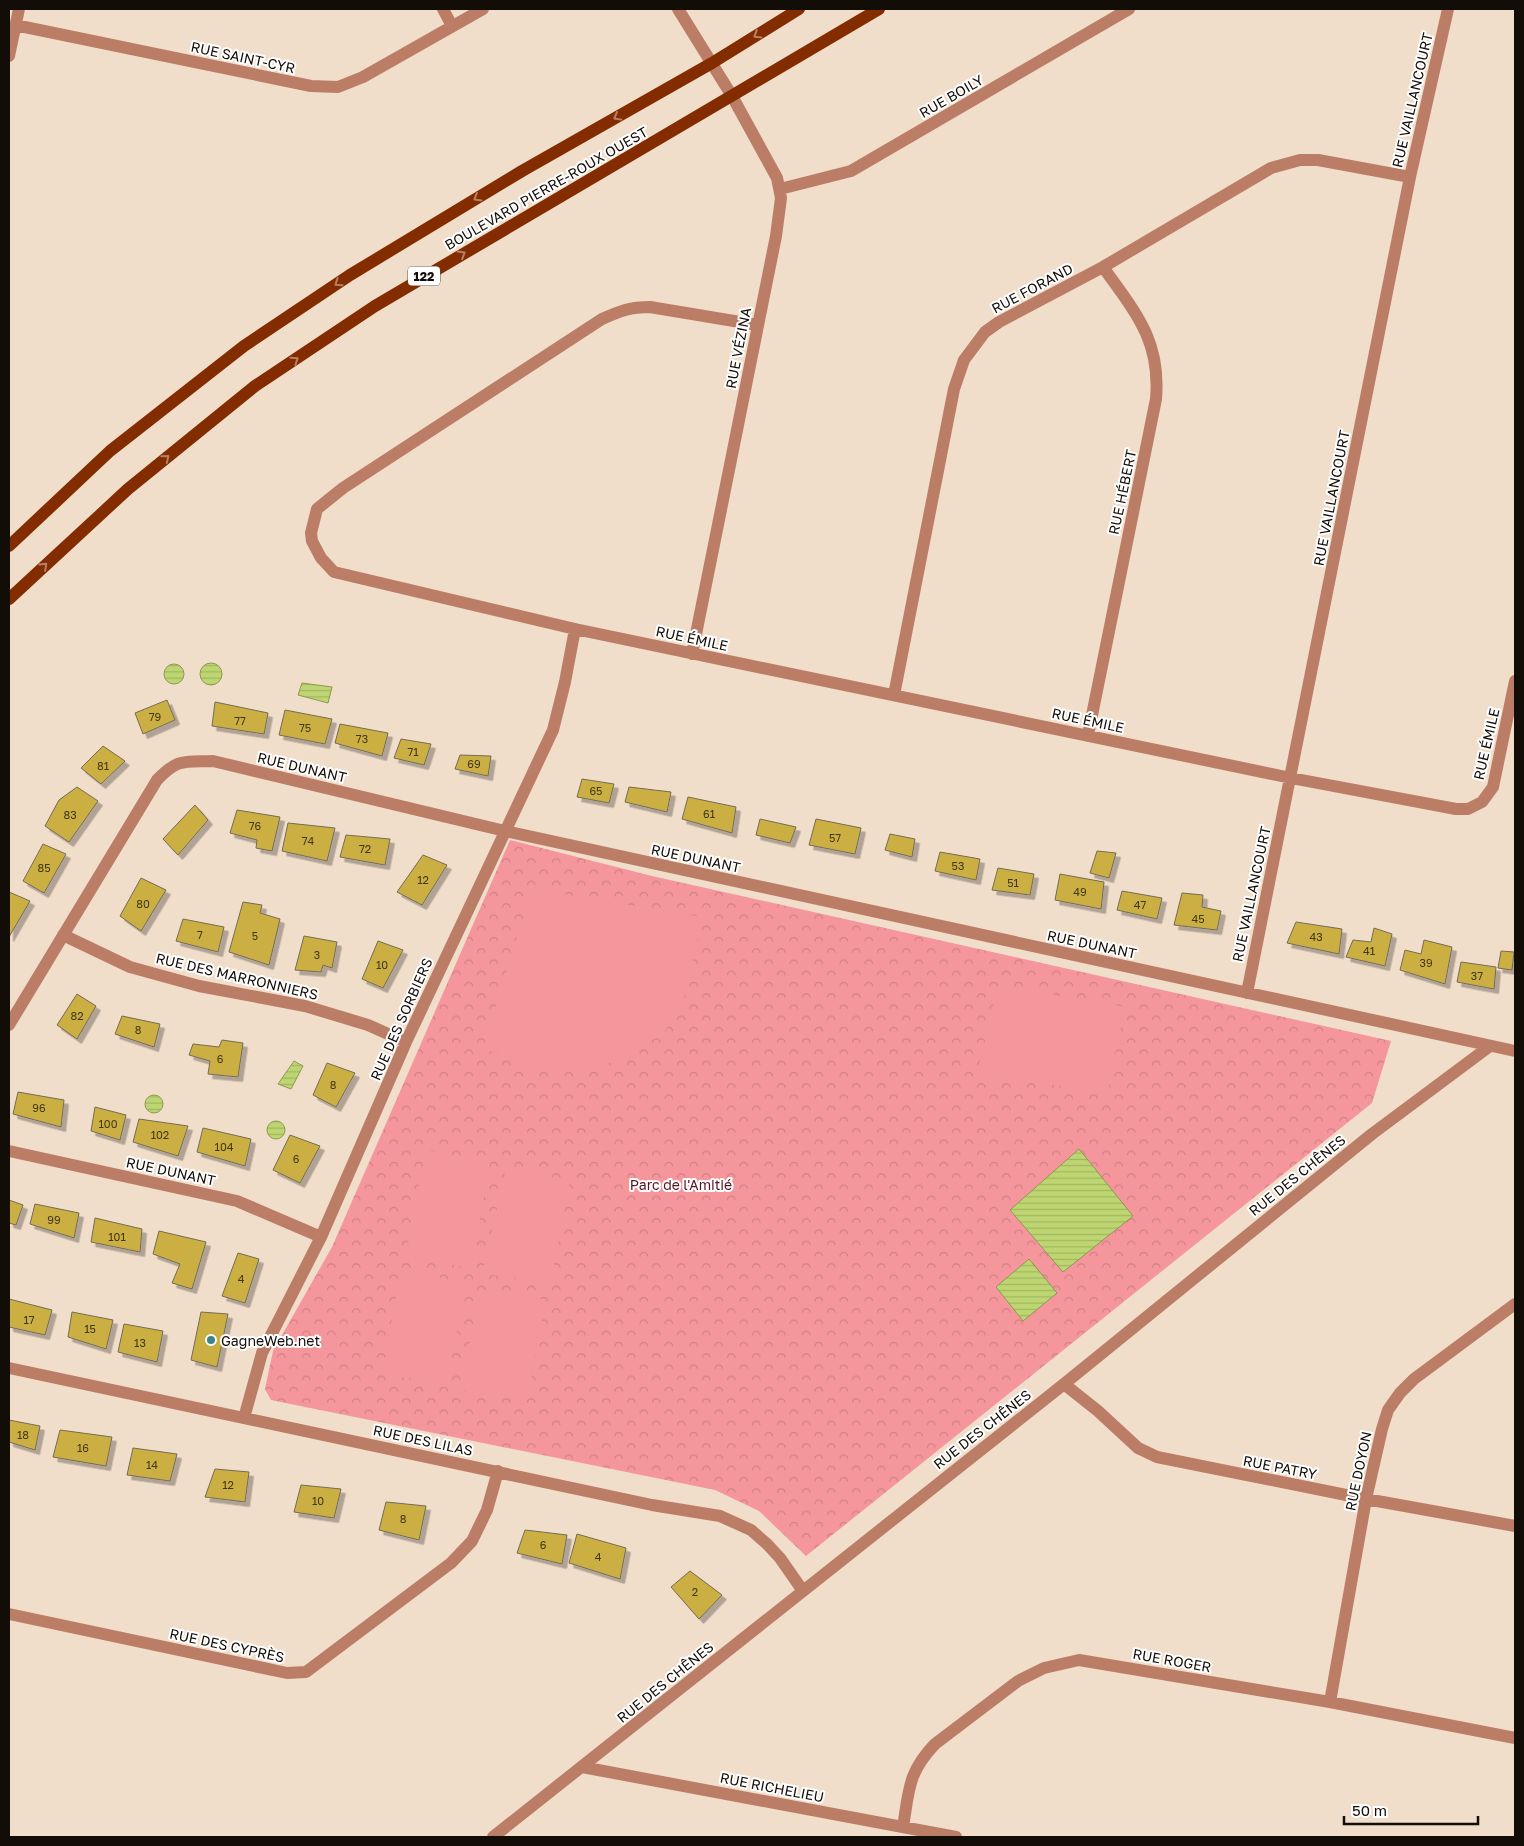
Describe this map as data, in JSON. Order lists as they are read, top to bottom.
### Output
{
  "streets": {
    "main road": ["BOULEVARD PIERRE-ROUX OUEST", "122"],
    "street": [
      "RUE SAINT-CYR",
      "RUE BOILY",
      "RUE VAILLANCOURT",
      "RUE FORAND",
      "RUE VÉZINA",
      "RUE HÉBERT",
      "RUE ÉMILE",
      "RUE DUNANT",
      "RUE DES MARRONNIERS",
      "RUE DES SORBIERS",
      "RUE DES CHÊNES",
      "RUE DES LILAS",
      "RUE PATRY",
      "RUE DOYON",
      "RUE DES CYPRÈS",
      "RUE ROGER",
      "RUE RICHELIEU"
    ]
  },
  "crossings": [
    ["RUE BOILY", "RUE VÉZINA"],
    ["RUE VAILLANCOURT", "RUE FORAND"],
    ["RUE VAILLANCOURT", "RUE ÉMILE"],
    ["RUE VAILLANCOURT", "RUE DUNANT"],
    ["BOULEVARD PIERRE-ROUX OUEST", "RUE VÉZINA"],
    ["RUE FORAND", "RUE HÉBERT"],
    ["RUE FORAND", "RUE ÉMILE"],
    ["RUE VÉZINA", "RUE ÉMILE"],
    ["RUE HÉBERT", "RUE ÉMILE"],
    ["RUE ÉMILE", "RUE DES SORBIERS"],
    ["RUE DUNANT", "RUE DES MARRONNIERS"],
    ["RUE DUNANT", "RUE DES SORBIERS"],
    ["RUE DUNANT", "RUE DES CHÊNES"],
    ["RUE DES MARRONNIERS", "RUE DES SORBIERS"],
    ["RUE DES SORBIERS", "RUE DES LILAS"],
    ["RUE DES CHÊNES", "RUE DES LILAS"],
    ["RUE DES CHÊNES", "RUE PATRY"],
    ["RUE DES CHÊNES", "RUE RICHELIEU"],
    ["RUE DES LILAS", "RUE DES CYPRÈS"],
    ["RUE PATRY", "RUE DOYON"],
    ["RUE DOYON", "RUE ROGER"],
    ["RUE ROGER", "RUE RICHELIEU"]
  ],
  "parks": ["Parc de l'Amitié"],
  "places": ["GagneWeb.net"],
  "house_numbers": [
    "79",
    "77",
    "75",
    "73",
    "71",
    "69",
    "81",
    "65",
    "61",
    "83",
    "76",
    "57",
    "74",
    "72",
    "53",
    "85",
    "12",
    "51",
    "49",
    "80",
    "47",
    "45",
    "7",
    "5",
    "43",
    "41",
    "3",
    "39",
    "10",
    "37",
    "82",
    "8",
    "6",
    "8",
    "96",
    "100",
    "102",
    "104",
    "6",
    "99",
    "101",
    "4",
    "17",
    "15",
    "13",
    "18",
    "16",
    "14",
    "12",
    "10",
    "8",
    "6",
    "4",
    "2"
  ],
  "scale_bar": "50 m"
}
